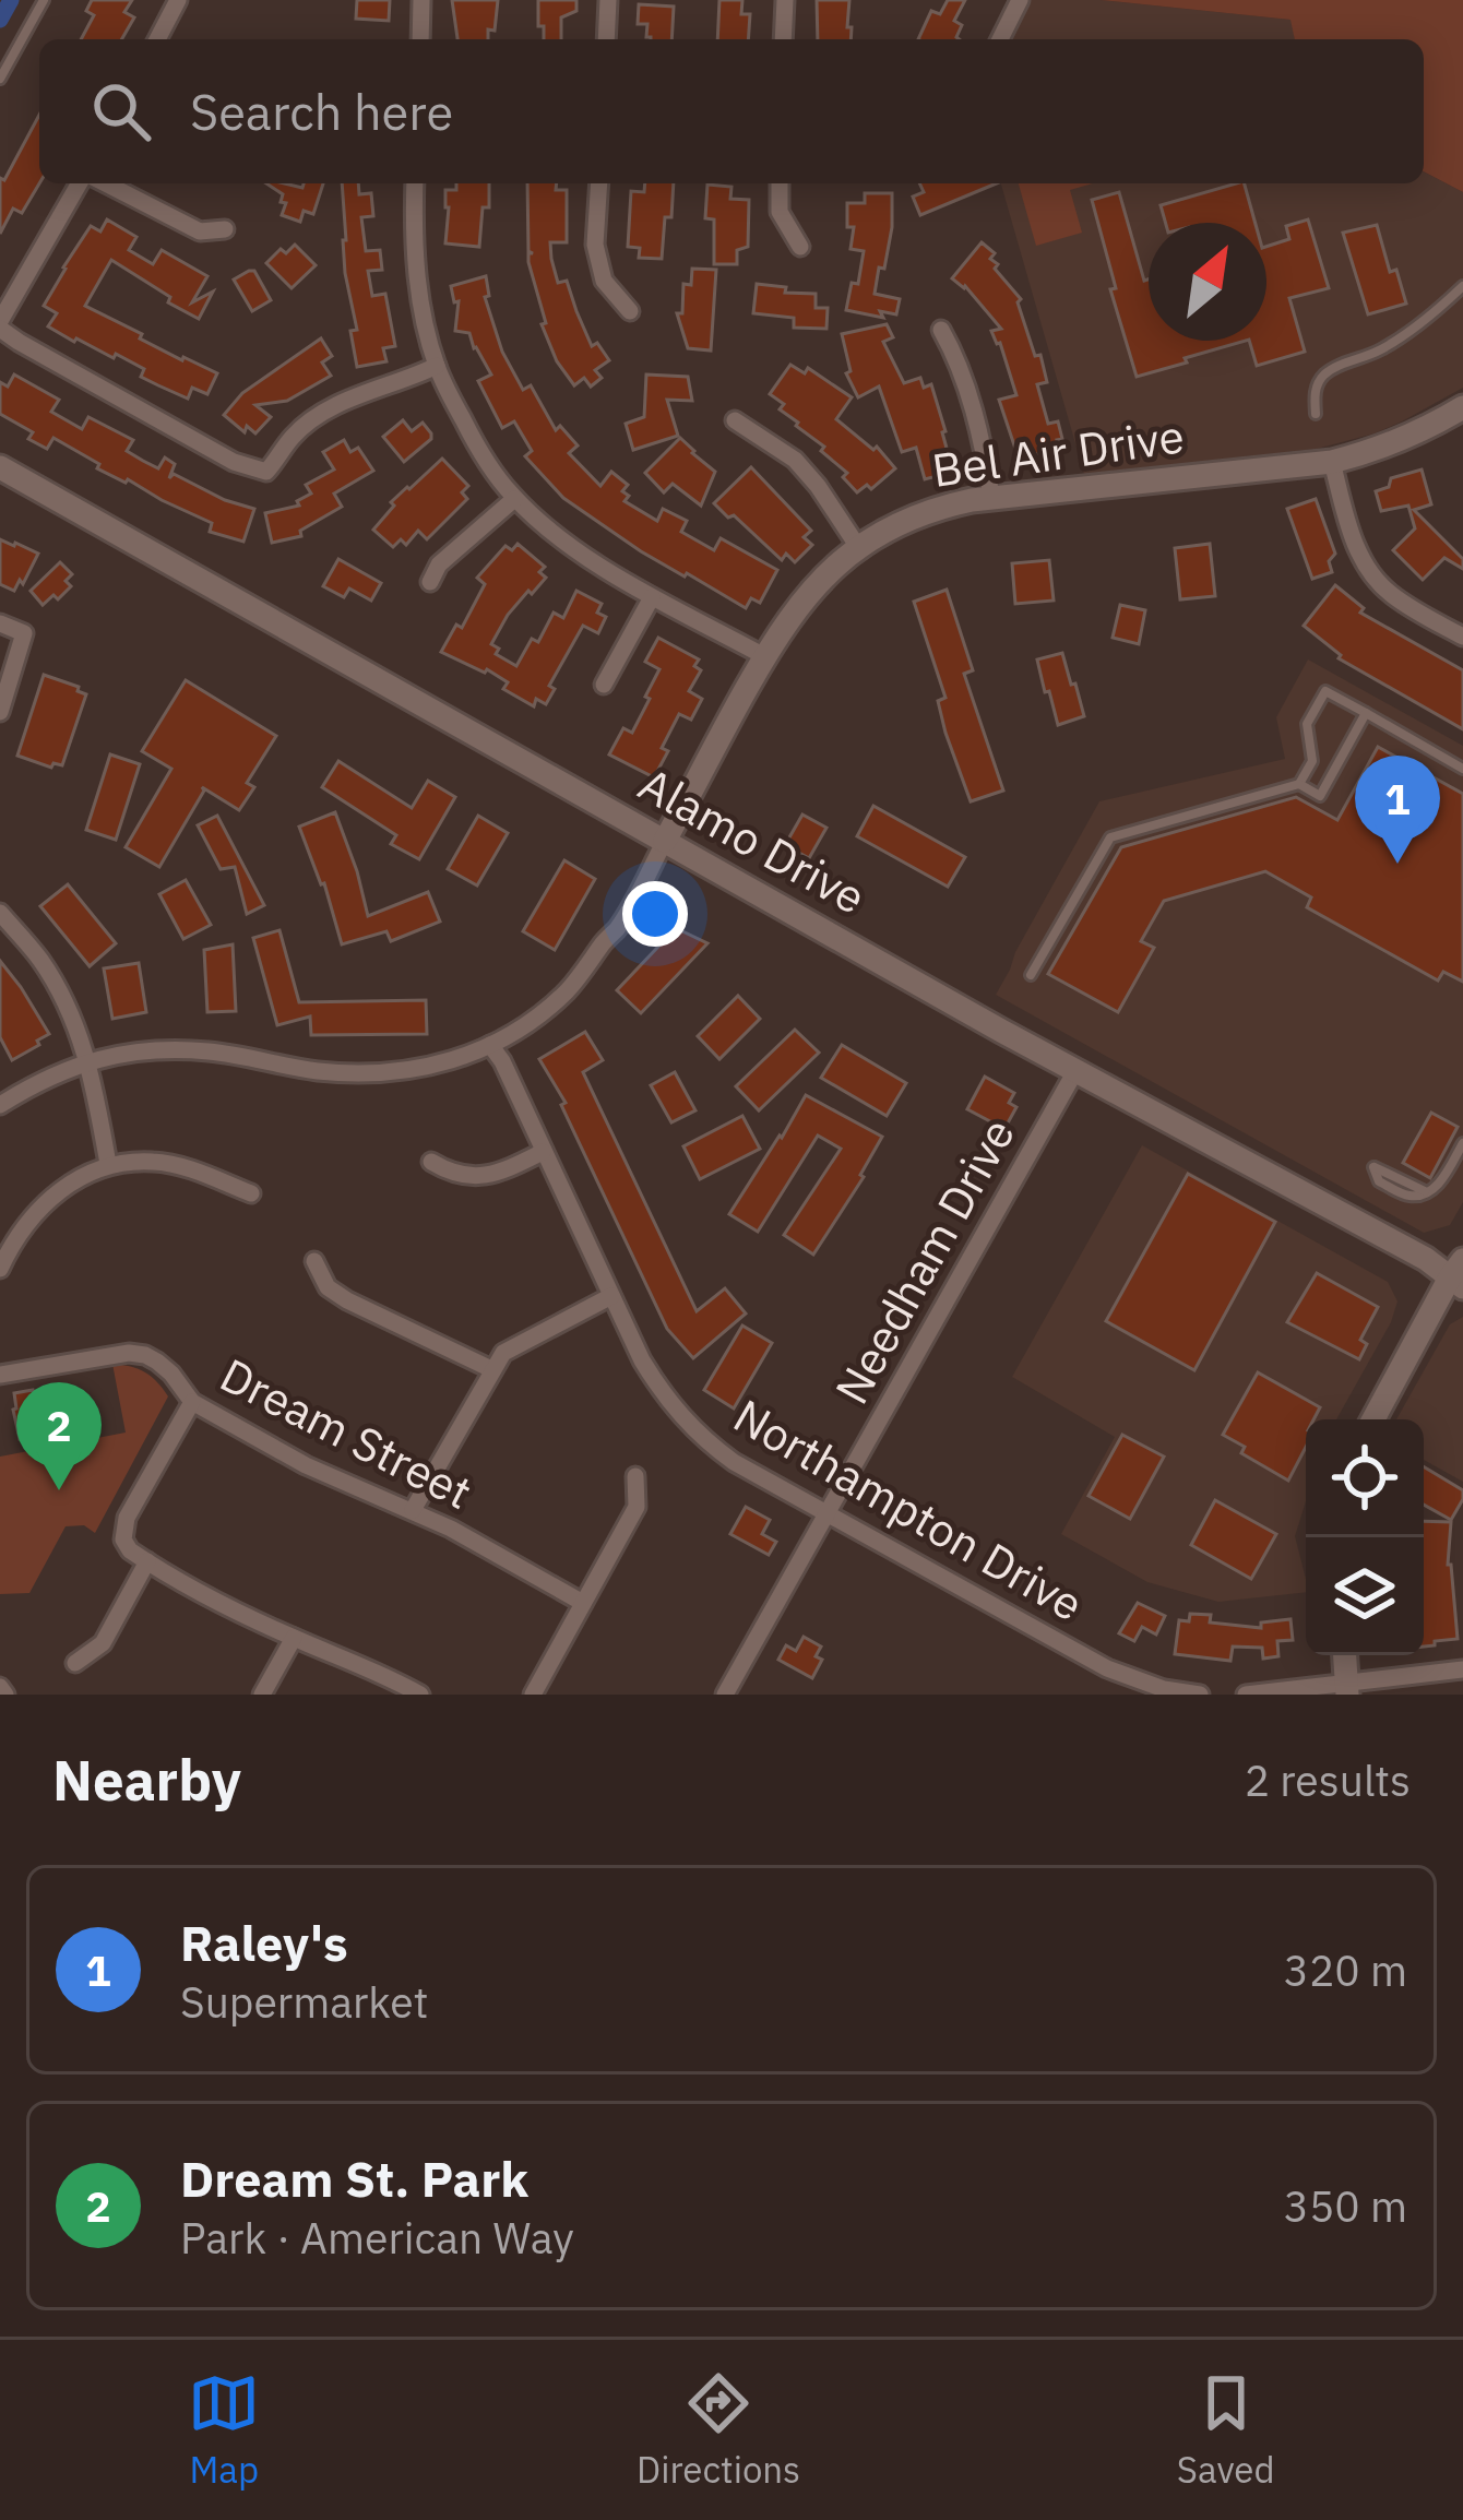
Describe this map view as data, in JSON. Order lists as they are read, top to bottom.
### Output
{
  "streets": {
    "main road": ["Bel Air Drive", "Alamo Drive"],
    "street": ["Needham Drive", "Dream Street", "Northampton Drive"]
  },
  "crossings": [
    ["Bel Air Drive", "Alamo Drive"],
    ["Alamo Drive", "Needham Drive"],
    ["Needham Drive", "Northampton Drive"]
  ],
  "north": "top right",
  "page": {
    "search": "Search here",
    "pins": ["1", "2"],
    "heading": ["Nearby", "2 results"],
    "list": [
      {
        "mark": "1",
        "name": "Raley's",
        "note": "Supermarket",
        "value": "320 m"
      },
      {
        "mark": "2",
        "name": "Dream St. Park",
        "note": "Park · American Way",
        "value": "350 m"
      }
    ],
    "nav": ["Map", "Directions", "Saved"]
  }
}
